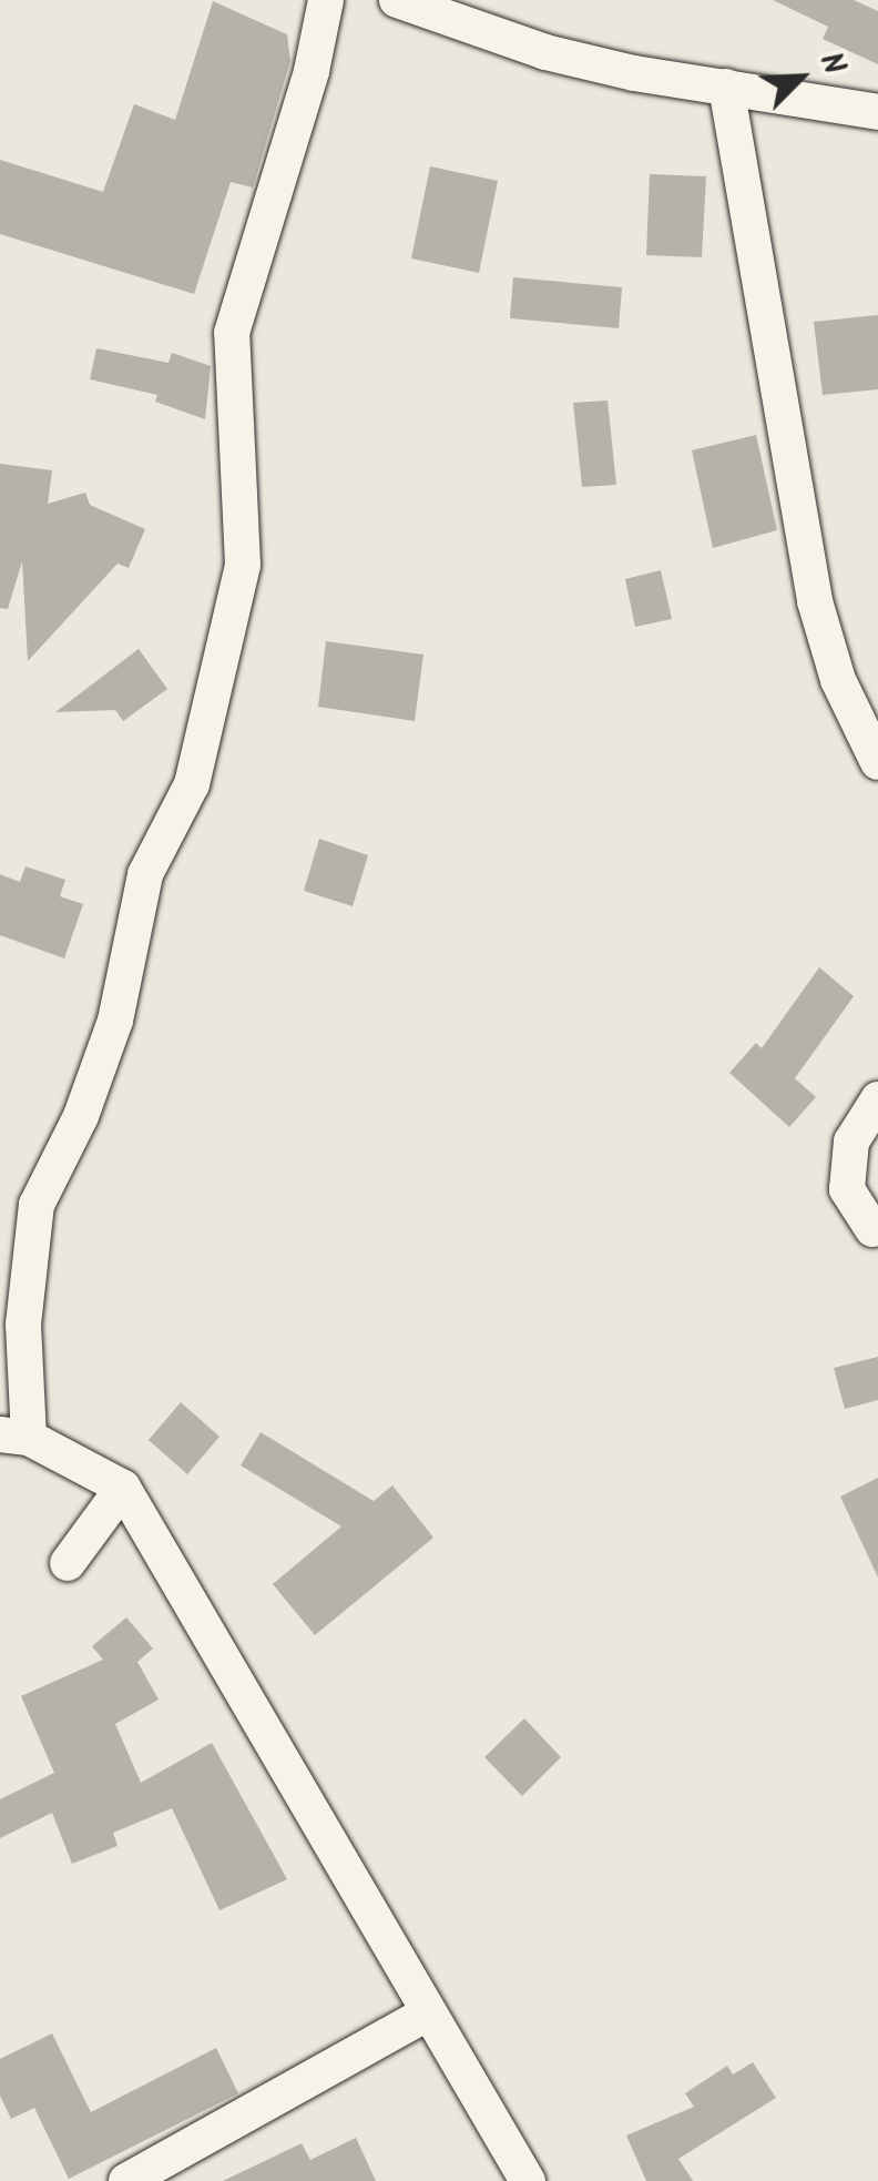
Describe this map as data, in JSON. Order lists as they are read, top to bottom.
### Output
{
  "north": "top right"
}
